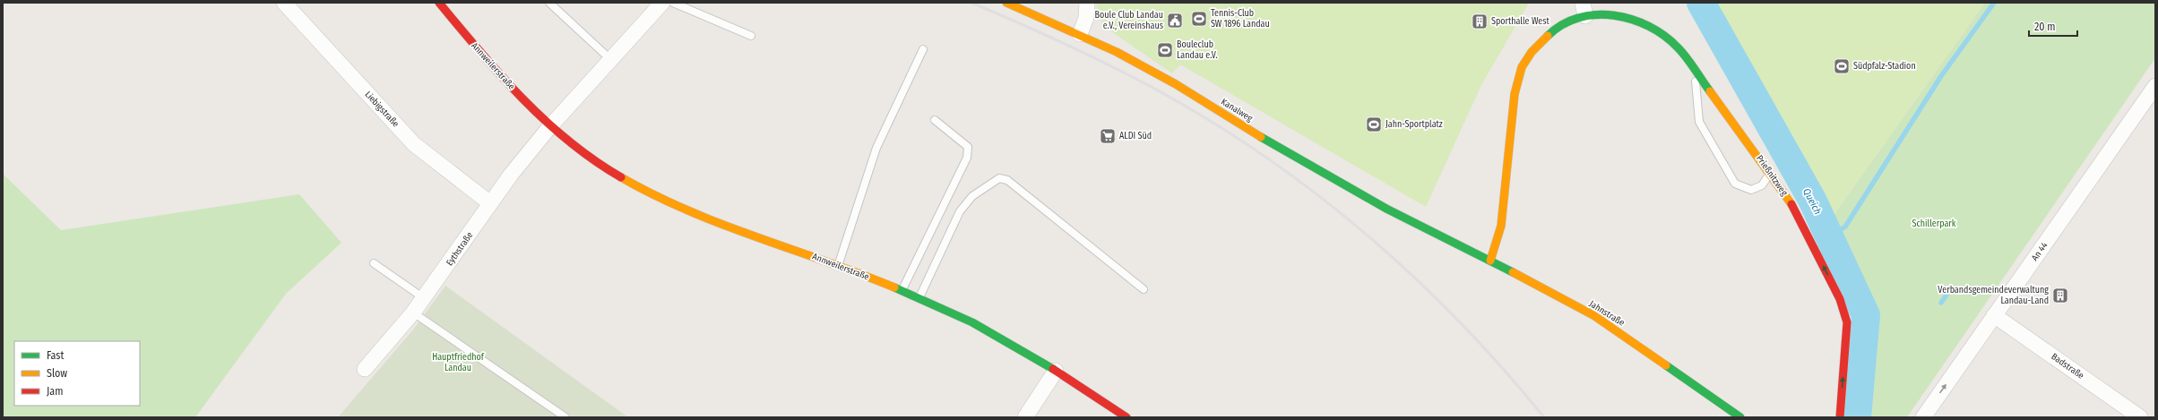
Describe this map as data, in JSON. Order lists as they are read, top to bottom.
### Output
{
  "streets": {
    "street": [
      "Annweilerstraße",
      "Liebigstraße",
      "Kanalweg",
      "Prießnitzweg",
      "Eythstraße",
      "An 44",
      "Jahnstraße",
      "Badstraße"
    ]
  },
  "crossings": [
    ["Annweilerstraße", "Eythstraße"],
    ["Liebigstraße", "Eythstraße"],
    ["Kanalweg", "Jahnstraße"],
    ["Prießnitzweg", "Jahnstraße"],
    ["An 44", "Badstraße"]
  ],
  "water": ["Queich"],
  "parks": ["Schillerpark", "Hauptfriedhof Landau"],
  "places": {
    "sports": [
      "Tennis-Club SW 1896 Landau",
      "Bouleclub Landau e.V.",
      "Südpfalz-Stadion",
      "Jahn-Sportplatz"
    ],
    "public building": ["Boule Club Landau e.V., Vereinshaus"],
    "building": ["Sporthalle West", "Verbandsgemeindeverwaltung Landau-Land"],
    "supermarket": ["ALDI Süd"]
  },
  "legend": ["Fast", "Slow", "Jam"],
  "scale_bar": "20 m"
}
